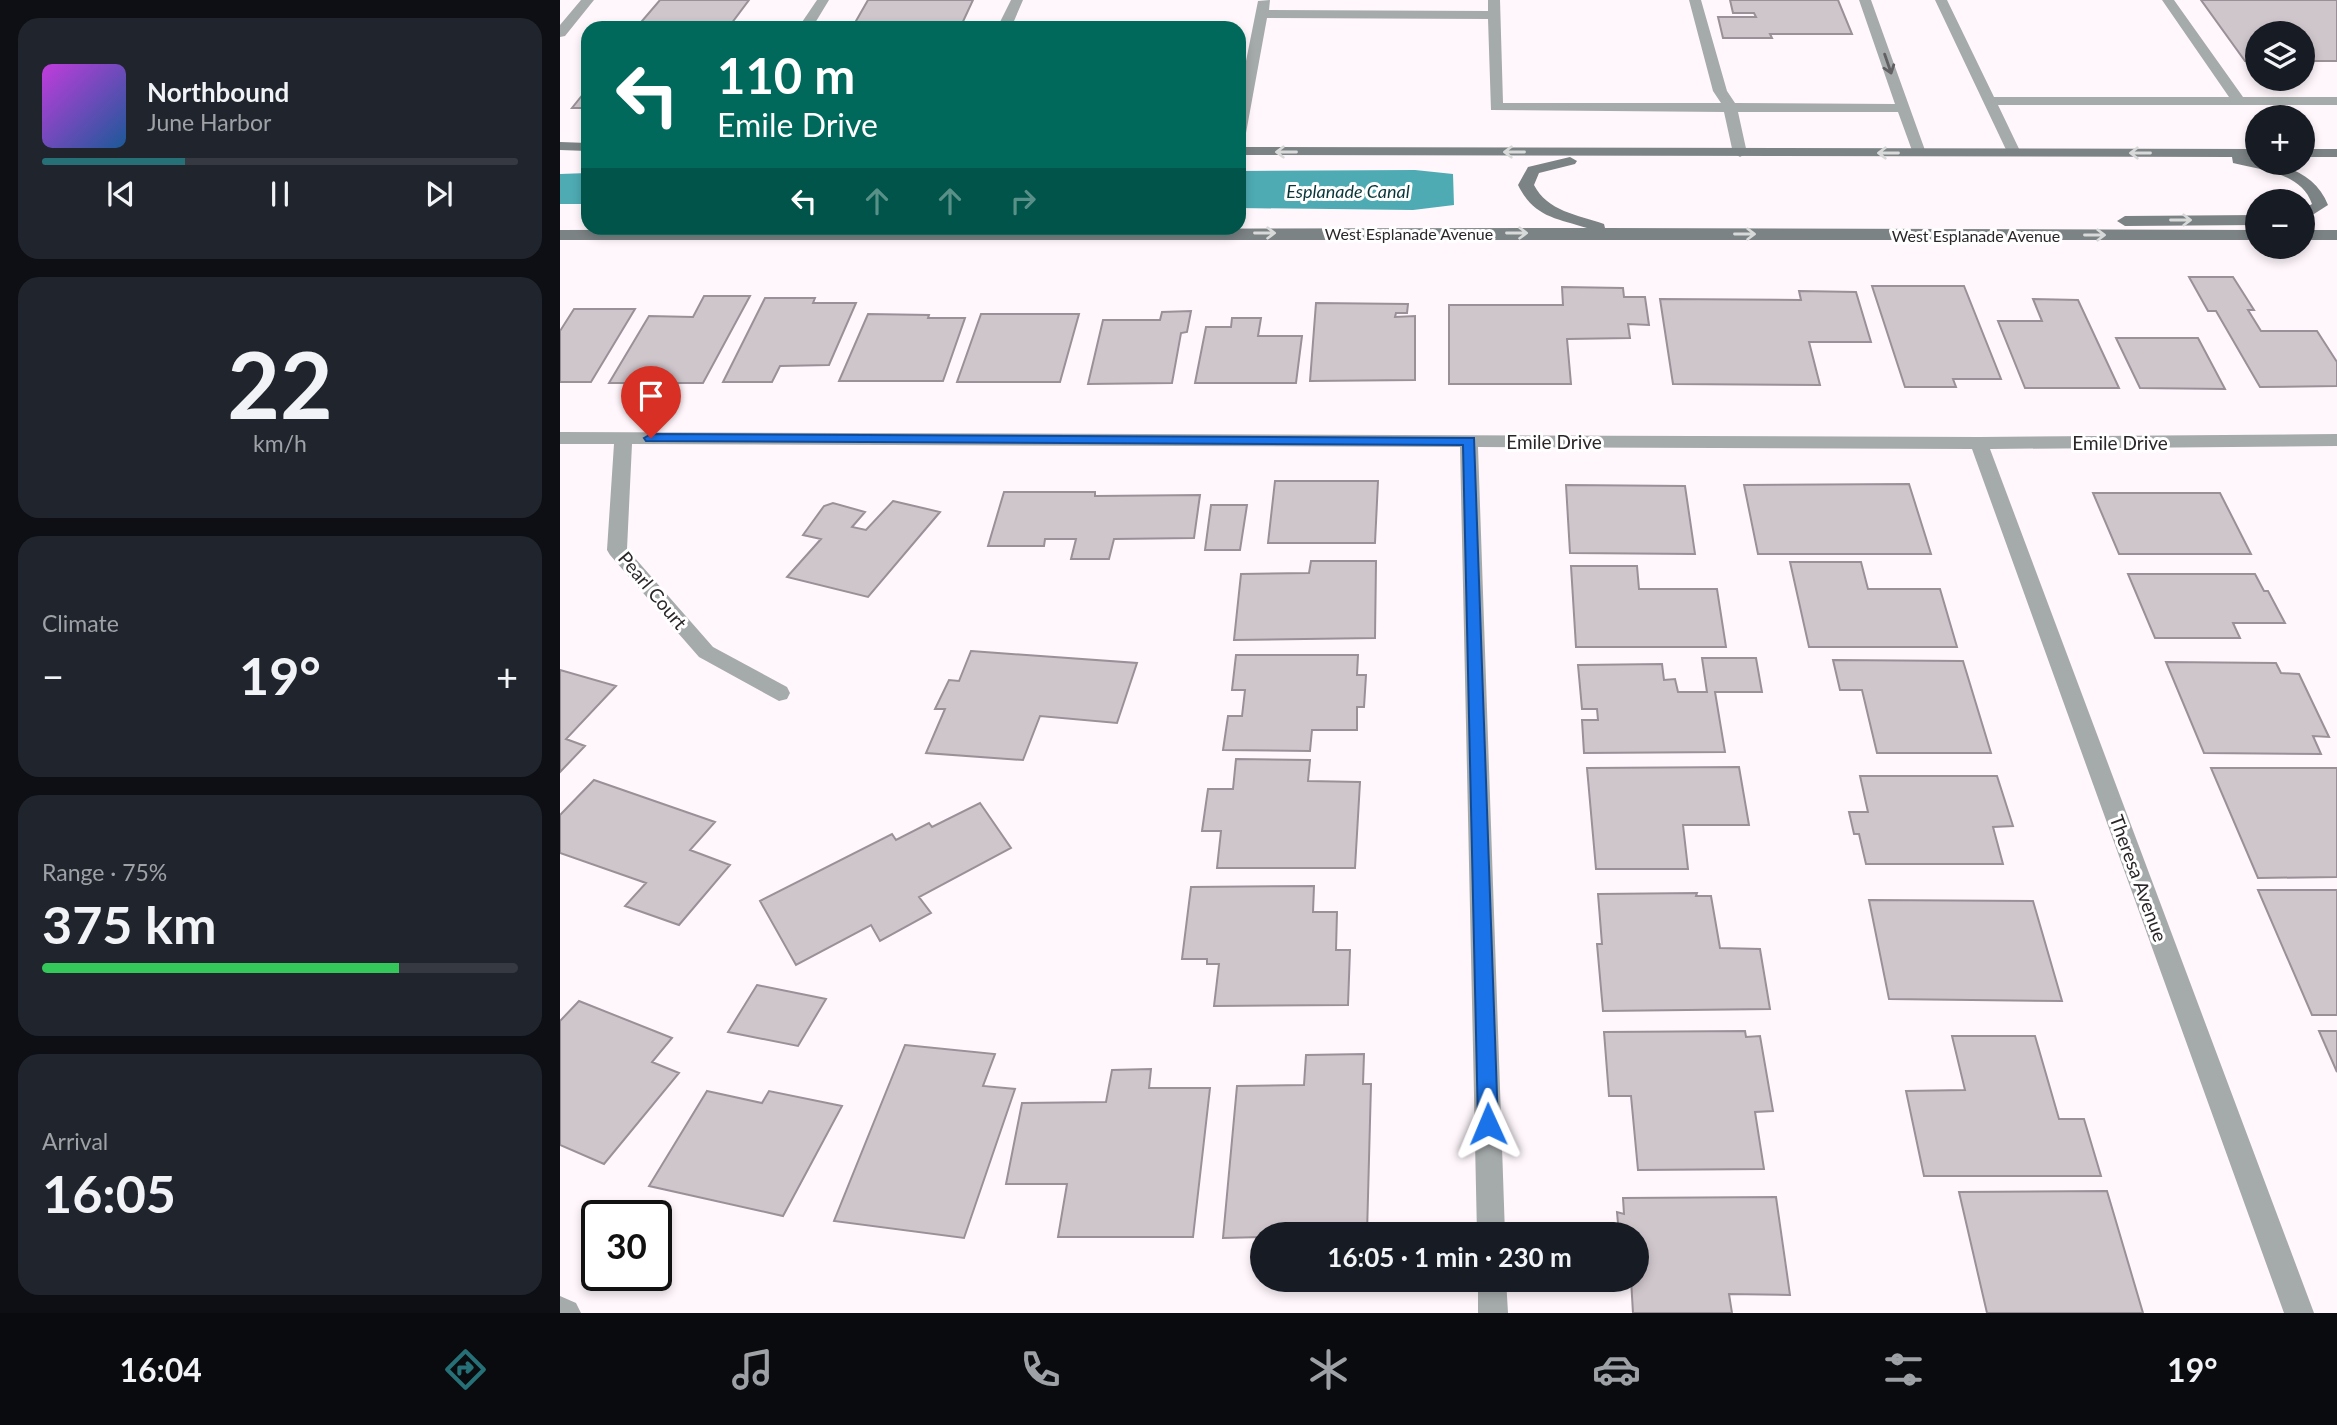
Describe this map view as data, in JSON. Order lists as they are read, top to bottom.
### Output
{
  "streets": {
    "main road": ["West Esplanade Avenue"],
    "street": ["Emile Drive", "Pearl Court", "Theresa Avenue"]
  },
  "crossings": [
    ["Emile Drive", "Pearl Court"],
    ["Emile Drive", "Theresa Avenue"]
  ],
  "water": ["Esplanade Canal"],
  "page": {
    "map_buttons": ["+", "−"],
    "turn": ["110 m", "Emile Drive"],
    "song": ["Northbound", "June Harbor"],
    "tile": [
      ["22", "km/h"],
      "Climate",
      ["Range · 75%", "375 km"],
      ["Arrival", "16:05"]
    ],
    "heat": ["−", "19°", "+"],
    "limit": "30",
    "trip": "16:05 · 1 min · 230 m",
    "tabs": ["16:04", "19°"]
  }
}
